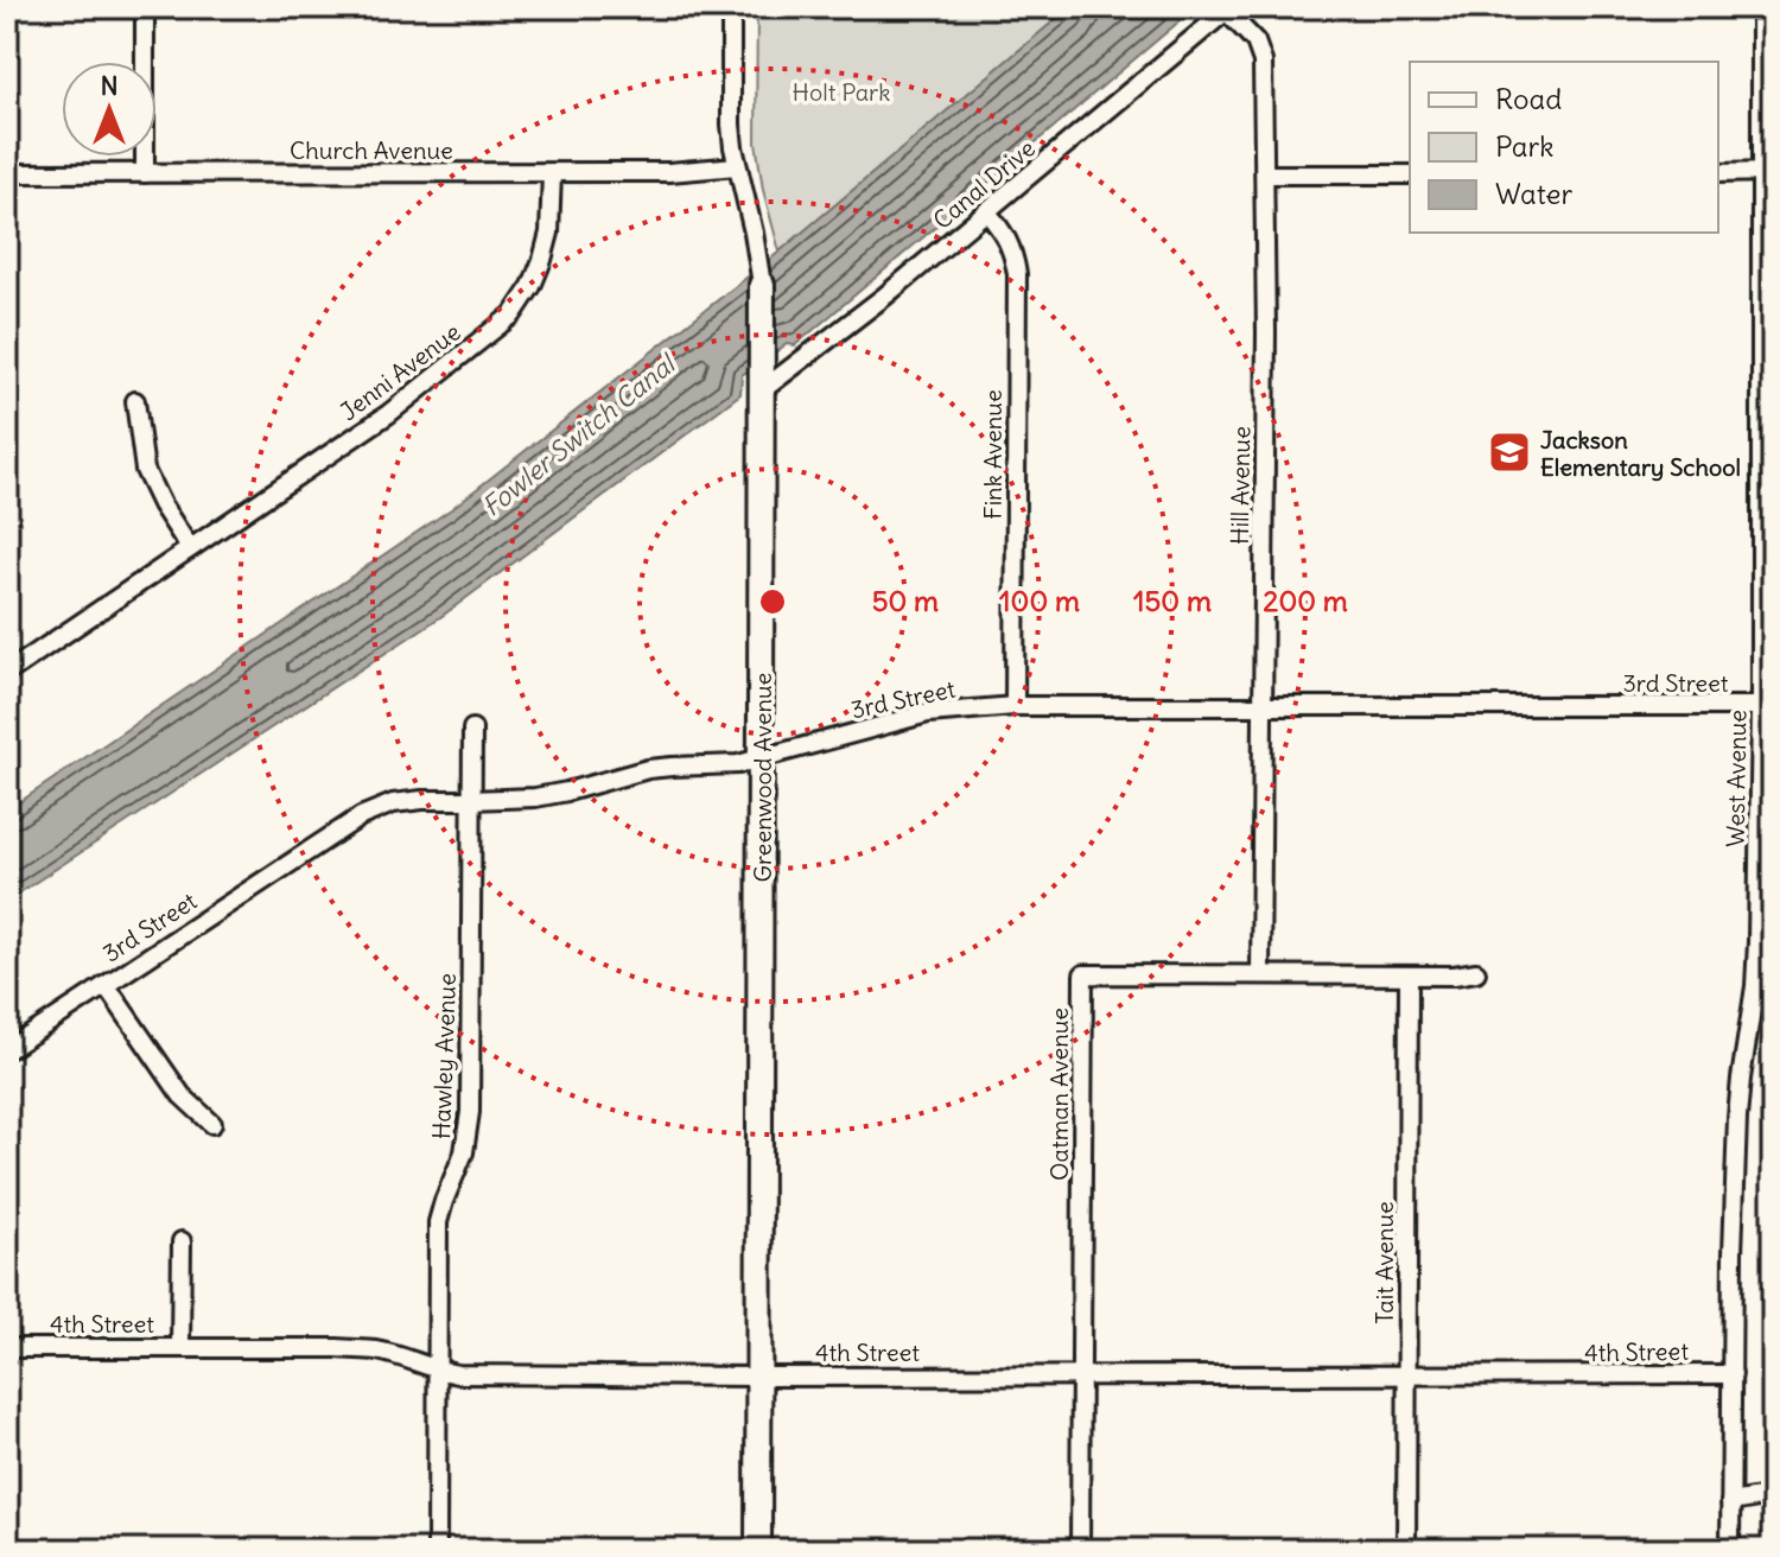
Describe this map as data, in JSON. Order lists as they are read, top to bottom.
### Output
{
  "streets": {
    "street": [
      "Church Avenue",
      "Canal Drive",
      "Jenni Avenue",
      "Fink Avenue",
      "Hill Avenue",
      "3rd Street",
      "Greenwood Avenue",
      "West Avenue",
      "Hawley Avenue",
      "Oatman Avenue",
      "Tait Avenue",
      "4th Street"
    ]
  },
  "crossings": [
    ["Church Avenue", "Jenni Avenue"],
    ["Church Avenue", "Greenwood Avenue"],
    ["Canal Drive", "Fink Avenue"],
    ["Canal Drive", "Hill Avenue"],
    ["Canal Drive", "Greenwood Avenue"],
    ["Fink Avenue", "3rd Street"],
    ["Hill Avenue", "3rd Street"],
    ["Hill Avenue", "Oatman Avenue"],
    ["3rd Street", "Greenwood Avenue"],
    ["3rd Street", "West Avenue"],
    ["3rd Street", "Hawley Avenue"],
    ["Greenwood Avenue", "4th Street"],
    ["West Avenue", "4th Street"],
    ["Hawley Avenue", "4th Street"],
    ["Oatman Avenue", "Tait Avenue"],
    ["Oatman Avenue", "4th Street"],
    ["Tait Avenue", "4th Street"]
  ],
  "water": ["Fowler Switch Canal"],
  "parks": ["Holt Park"],
  "places": {
    "school or university": ["Jackson Elementary School"]
  },
  "legend": ["Road", "Park", "Water"],
  "north": "top",
  "rings": [
    "50 m",
    "100 m",
    "150 m",
    "200 m"
  ]
}
